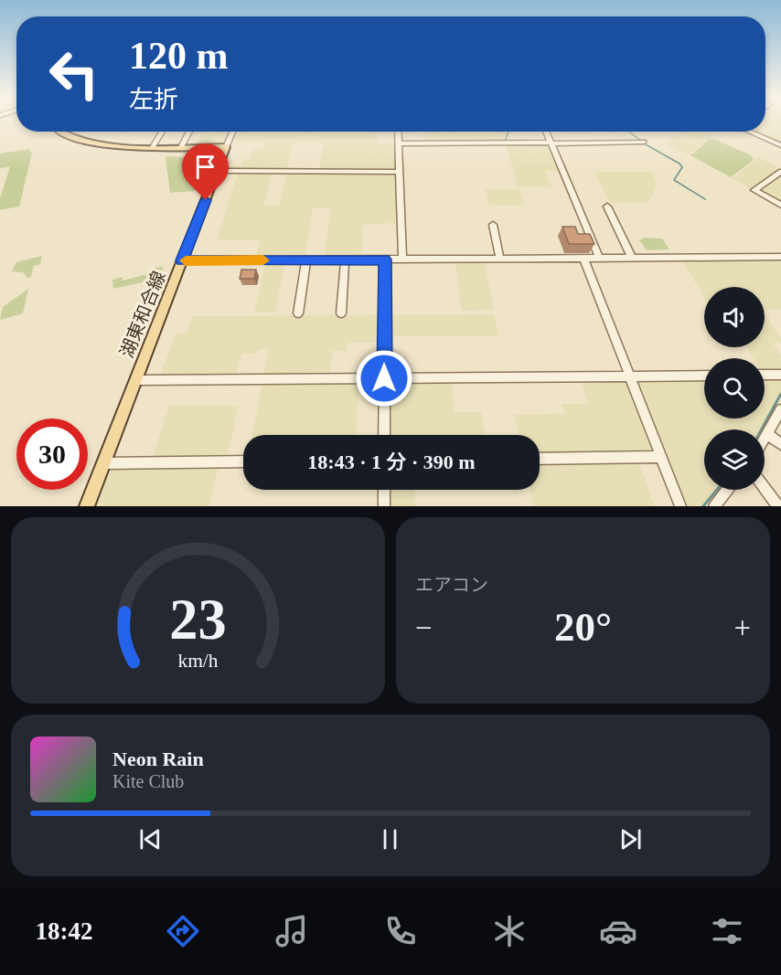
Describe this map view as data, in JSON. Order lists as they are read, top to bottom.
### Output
{
  "streets": {
    "main road": ["湖東和合線"]
  },
  "page": {
    "turn": ["120 m", "左折"],
    "limit": "30",
    "trip": "18:43 · 1 分 · 390 m",
    "tile": "エアコン",
    "heat": ["−", "20°", "+"],
    "song": ["Neon Rain", "Kite Club"],
    "tabs": "18:42",
    "gauge": ["23", "km/h"]
  }
}
